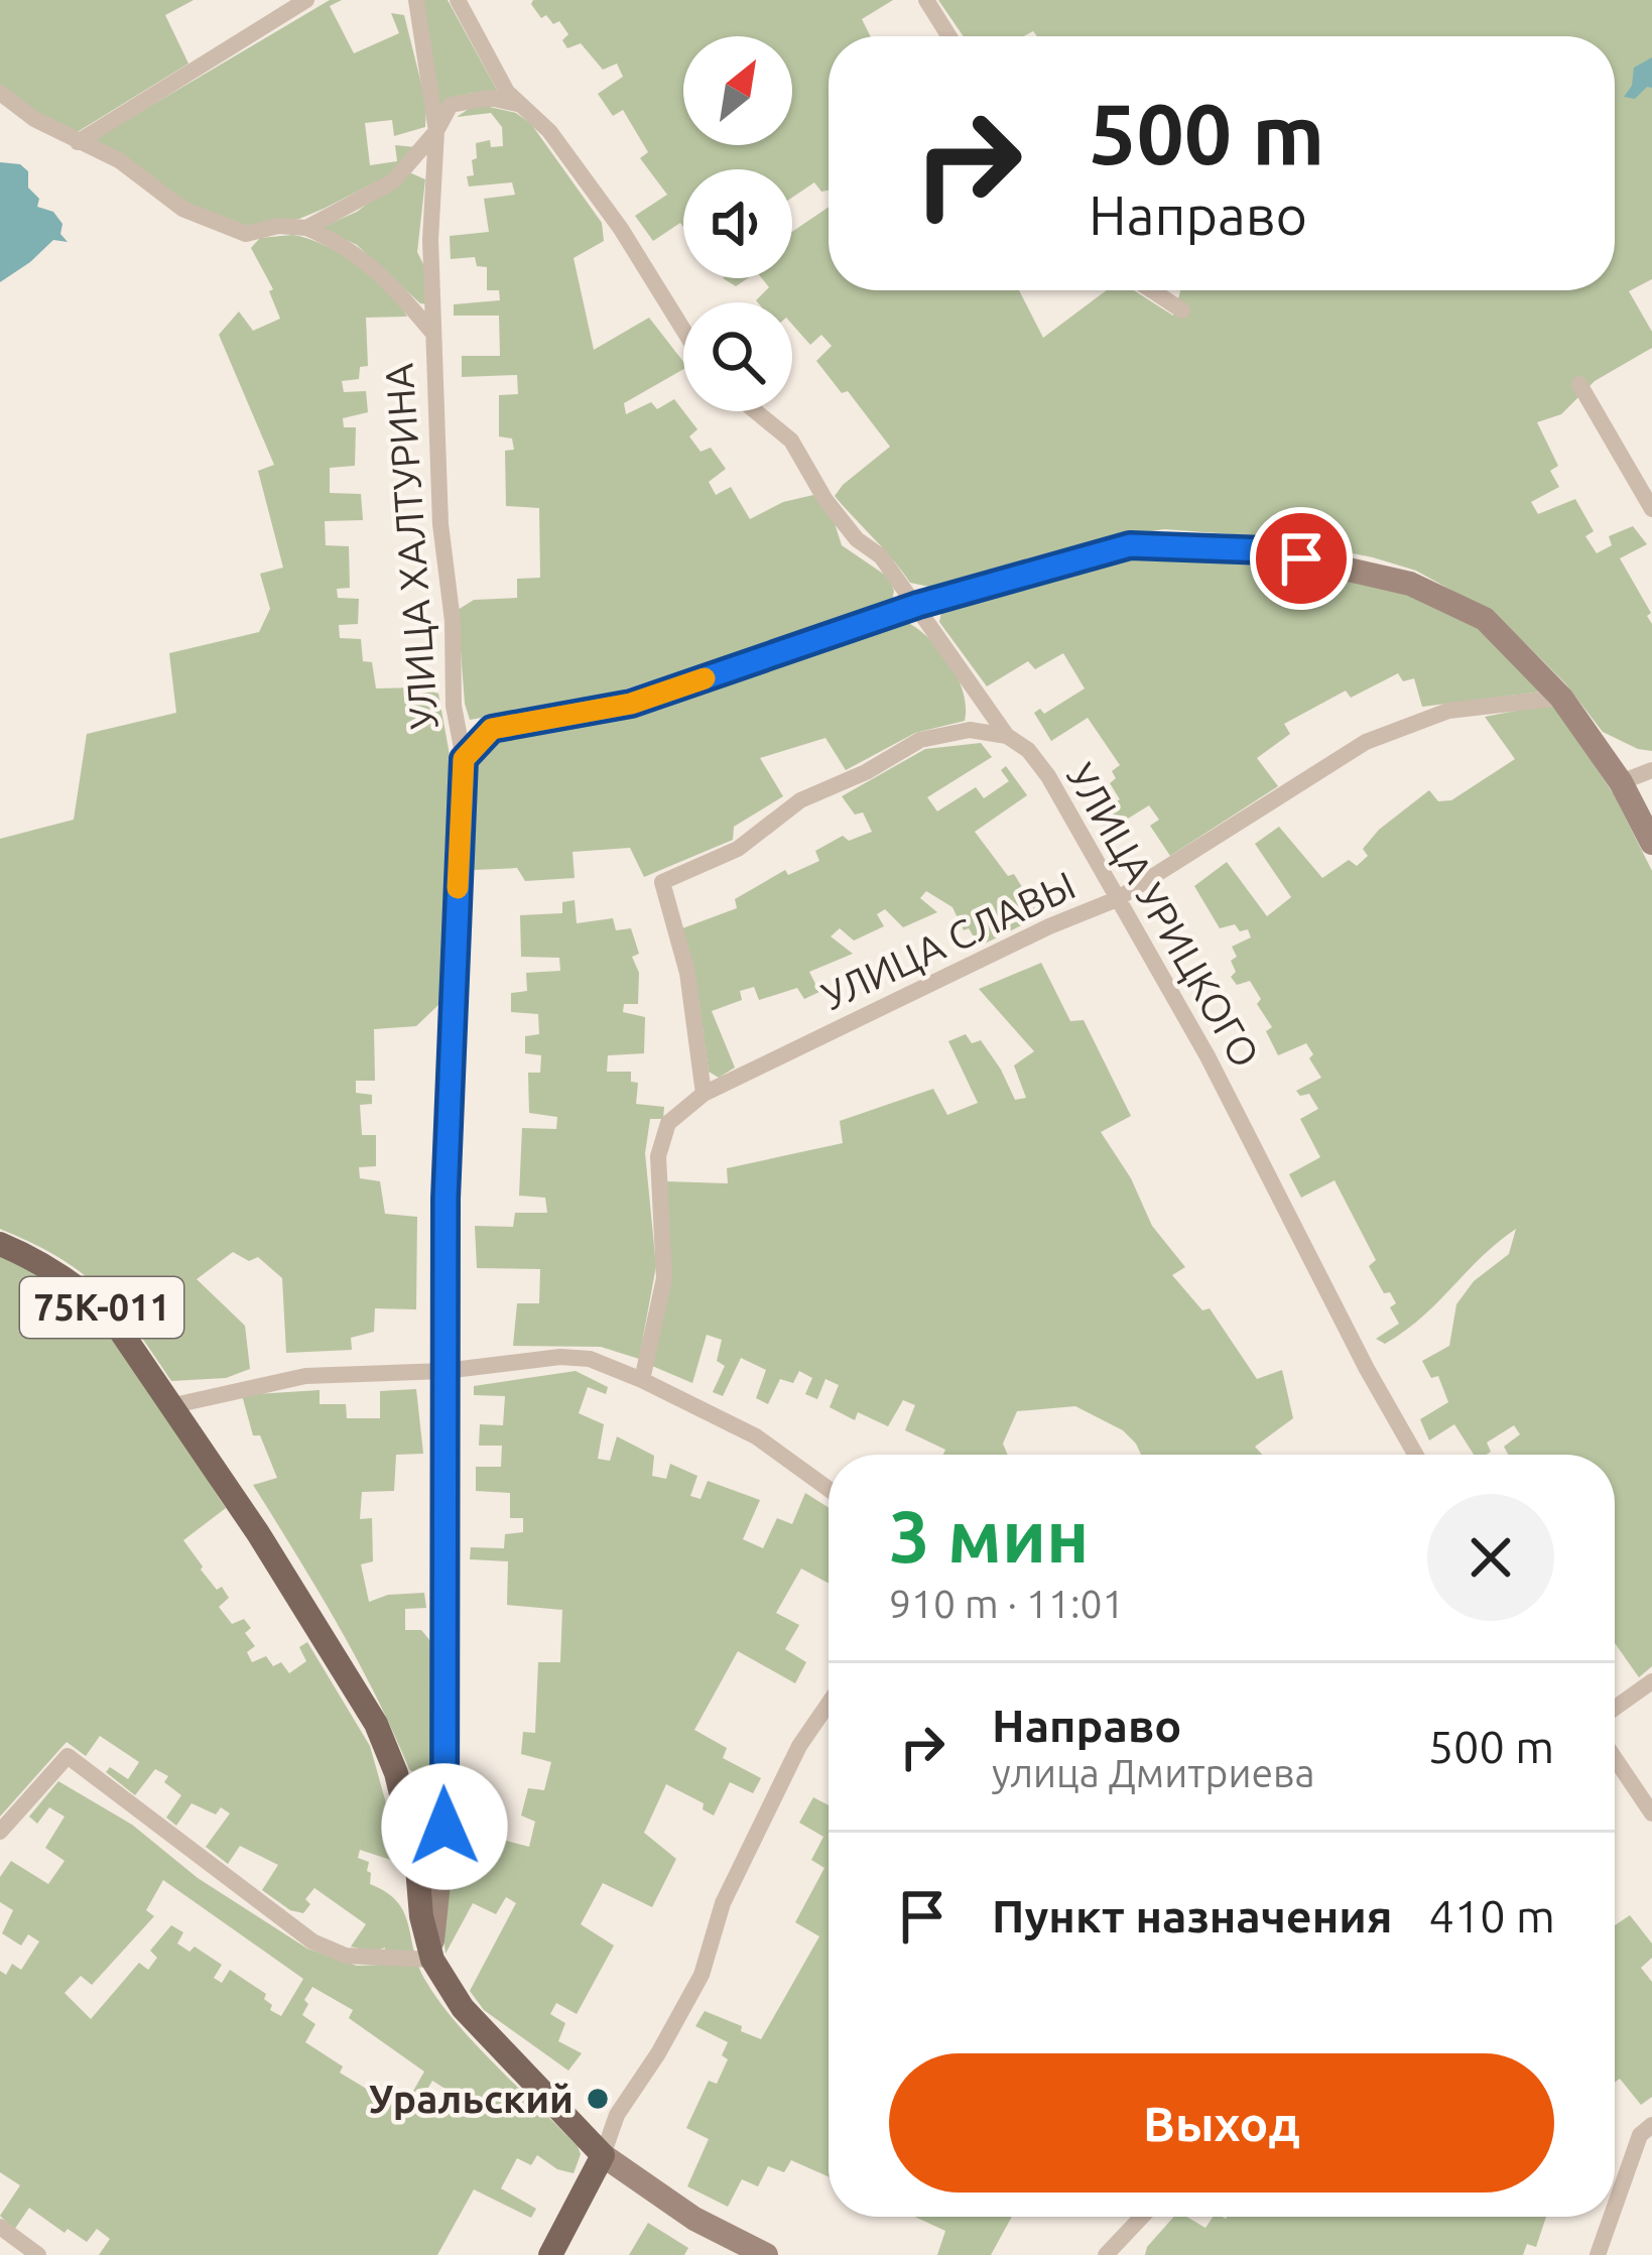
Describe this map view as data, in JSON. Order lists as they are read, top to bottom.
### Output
{
  "streets": {
    "main road": ["75К-011"],
    "street": ["УЛИЦА ХАЛТУРИНА", "УЛИЦА УРИЦКОГО", "УЛИЦА СЛАВЫ"]
  },
  "crossings": [
    ["УЛИЦА ХАЛТУРИНА", "75К-011"],
    ["УЛИЦА УРИЦКОГО", "УЛИЦА СЛАВЫ"]
  ],
  "places": ["Уральский"],
  "north": "top right",
  "page": {
    "turn": ["500 m", "Направо"],
    "heading": ["3 мин", "910 m · 11:01"],
    "list": [
      {
        "name": "Направо",
        "note": "улица Дмитриева",
        "value": "500 m"
      },
      {
        "name": "Пункт назначения",
        "value": "410 m"
      }
    ],
    "buttons": "Выход"
  }
}
